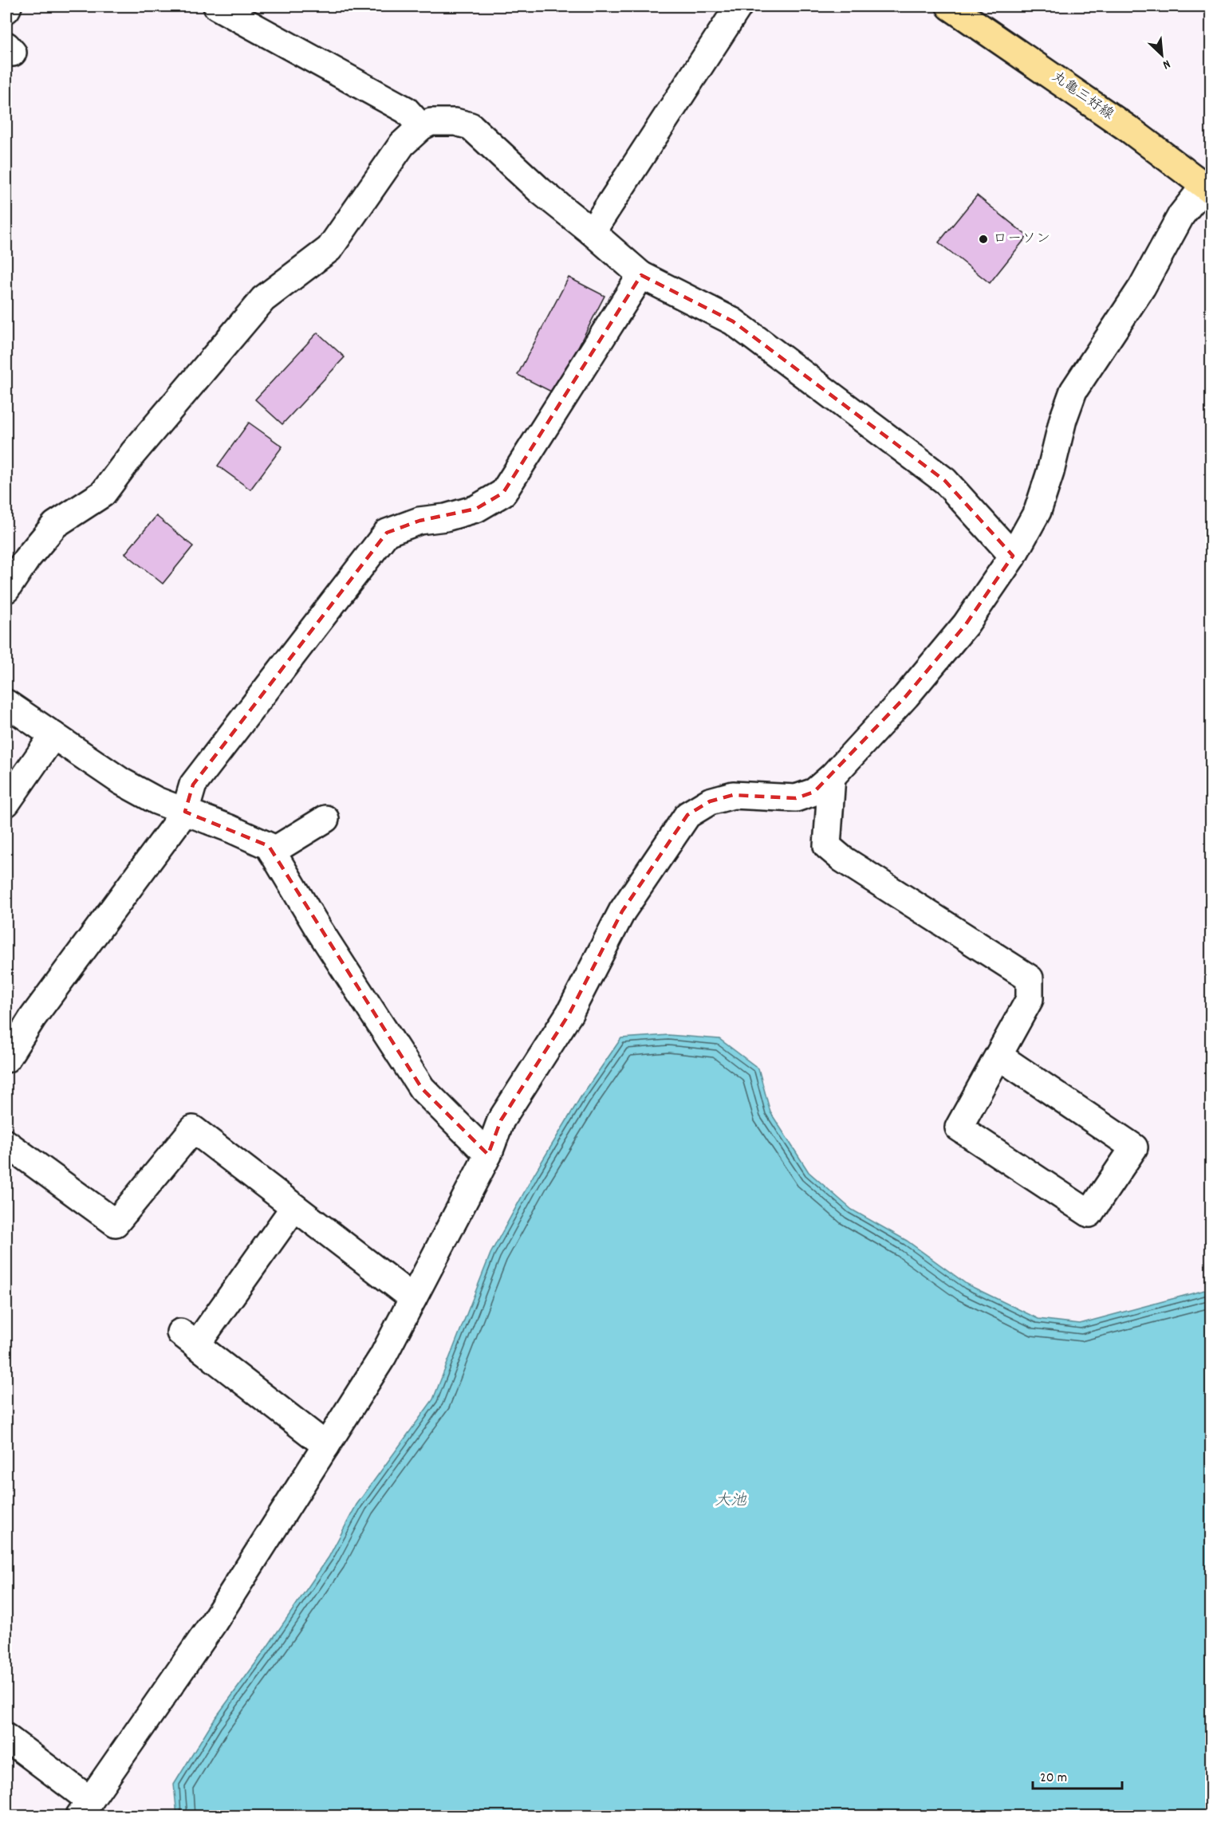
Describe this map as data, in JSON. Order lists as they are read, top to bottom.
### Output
{
  "streets": {
    "main road": ["丸亀三好線"]
  },
  "water": ["大池"],
  "places": ["ローソン"],
  "scale_bar": "20 m",
  "north": "bottom right"
}
